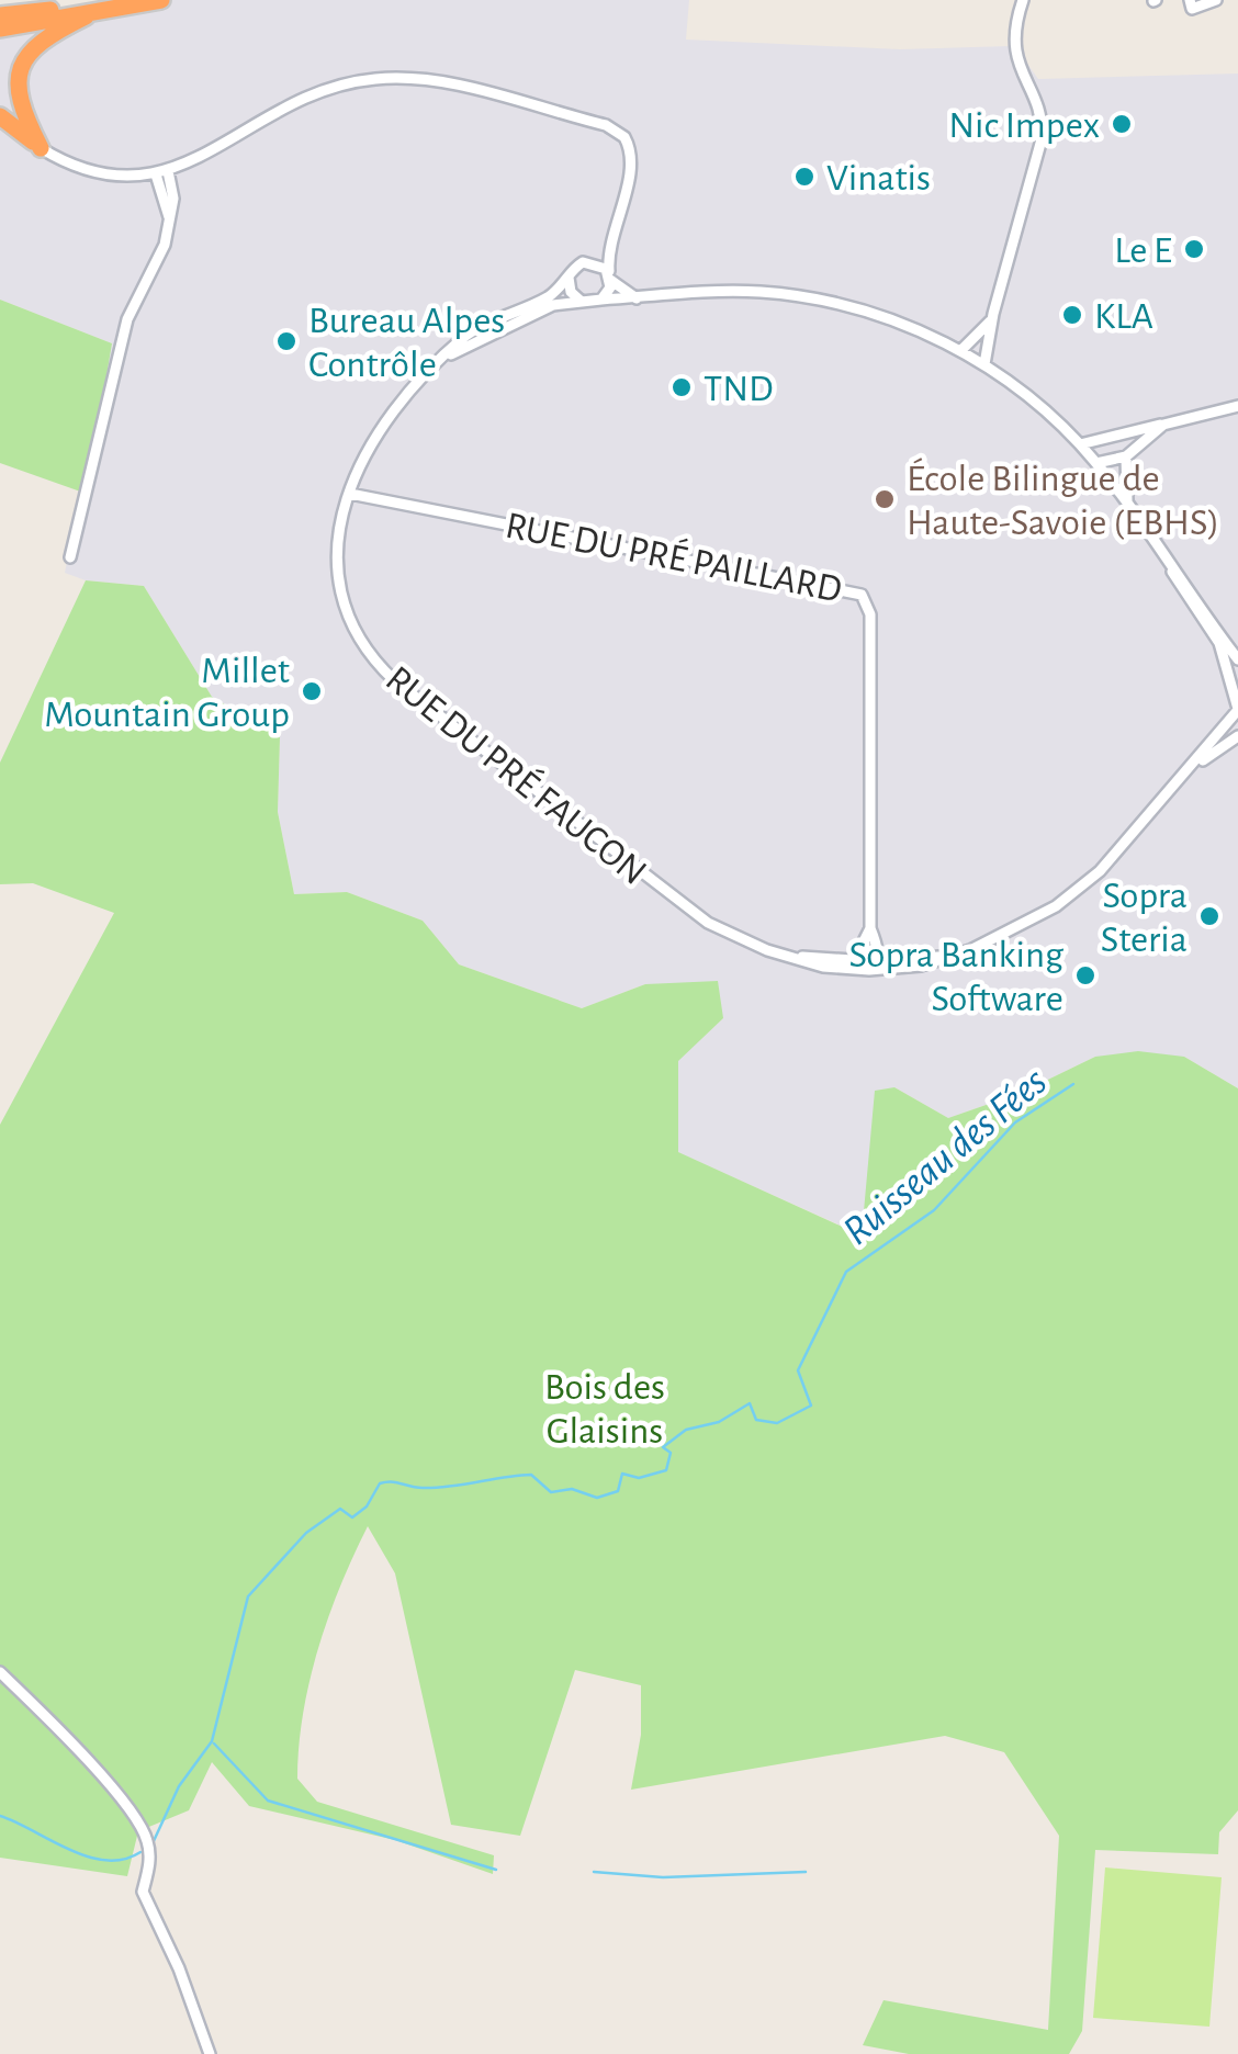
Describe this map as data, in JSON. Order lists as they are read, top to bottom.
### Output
{
  "streets": {
    "street": ["RUE DU PRÉ PAILLARD", "RUE DU PRÉ FAUCON"]
  },
  "crossings": [
    ["RUE DU PRÉ PAILLARD", "RUE DU PRÉ FAUCON"]
  ],
  "water": ["Ruisseau des Fées"],
  "parks": ["Bois des Glaisins"],
  "places": [
    "Nic Impex",
    "Vinatis",
    "Le E",
    "KLA",
    "Bureau Alpes Contrôle",
    "TND",
    "École Bilingue de Haute-Savoie (EBHS)",
    "Millet Mountain Group",
    "Sopra Steria",
    "Sopra Banking Software"
  ]
}
